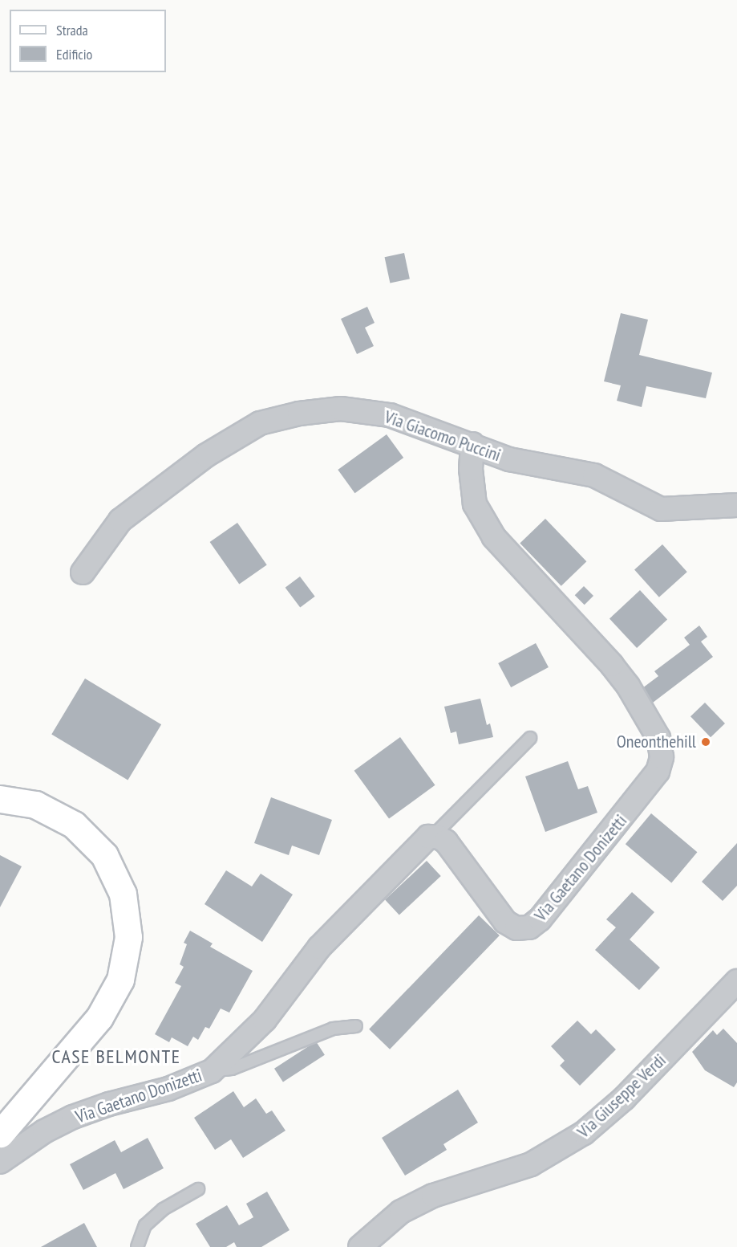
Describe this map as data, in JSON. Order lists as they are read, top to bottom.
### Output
{
  "streets": {
    "street": ["Via Giacomo Puccini", "Via Gaetano Donizetti", "Via Giuseppe Verdi"]
  },
  "crossings": [
    ["Via Giacomo Puccini", "Via Gaetano Donizetti"]
  ],
  "districts": ["CASE BELMONTE"],
  "places": ["Oneonthehill"],
  "legend": ["Strada", "Edificio"]
}
